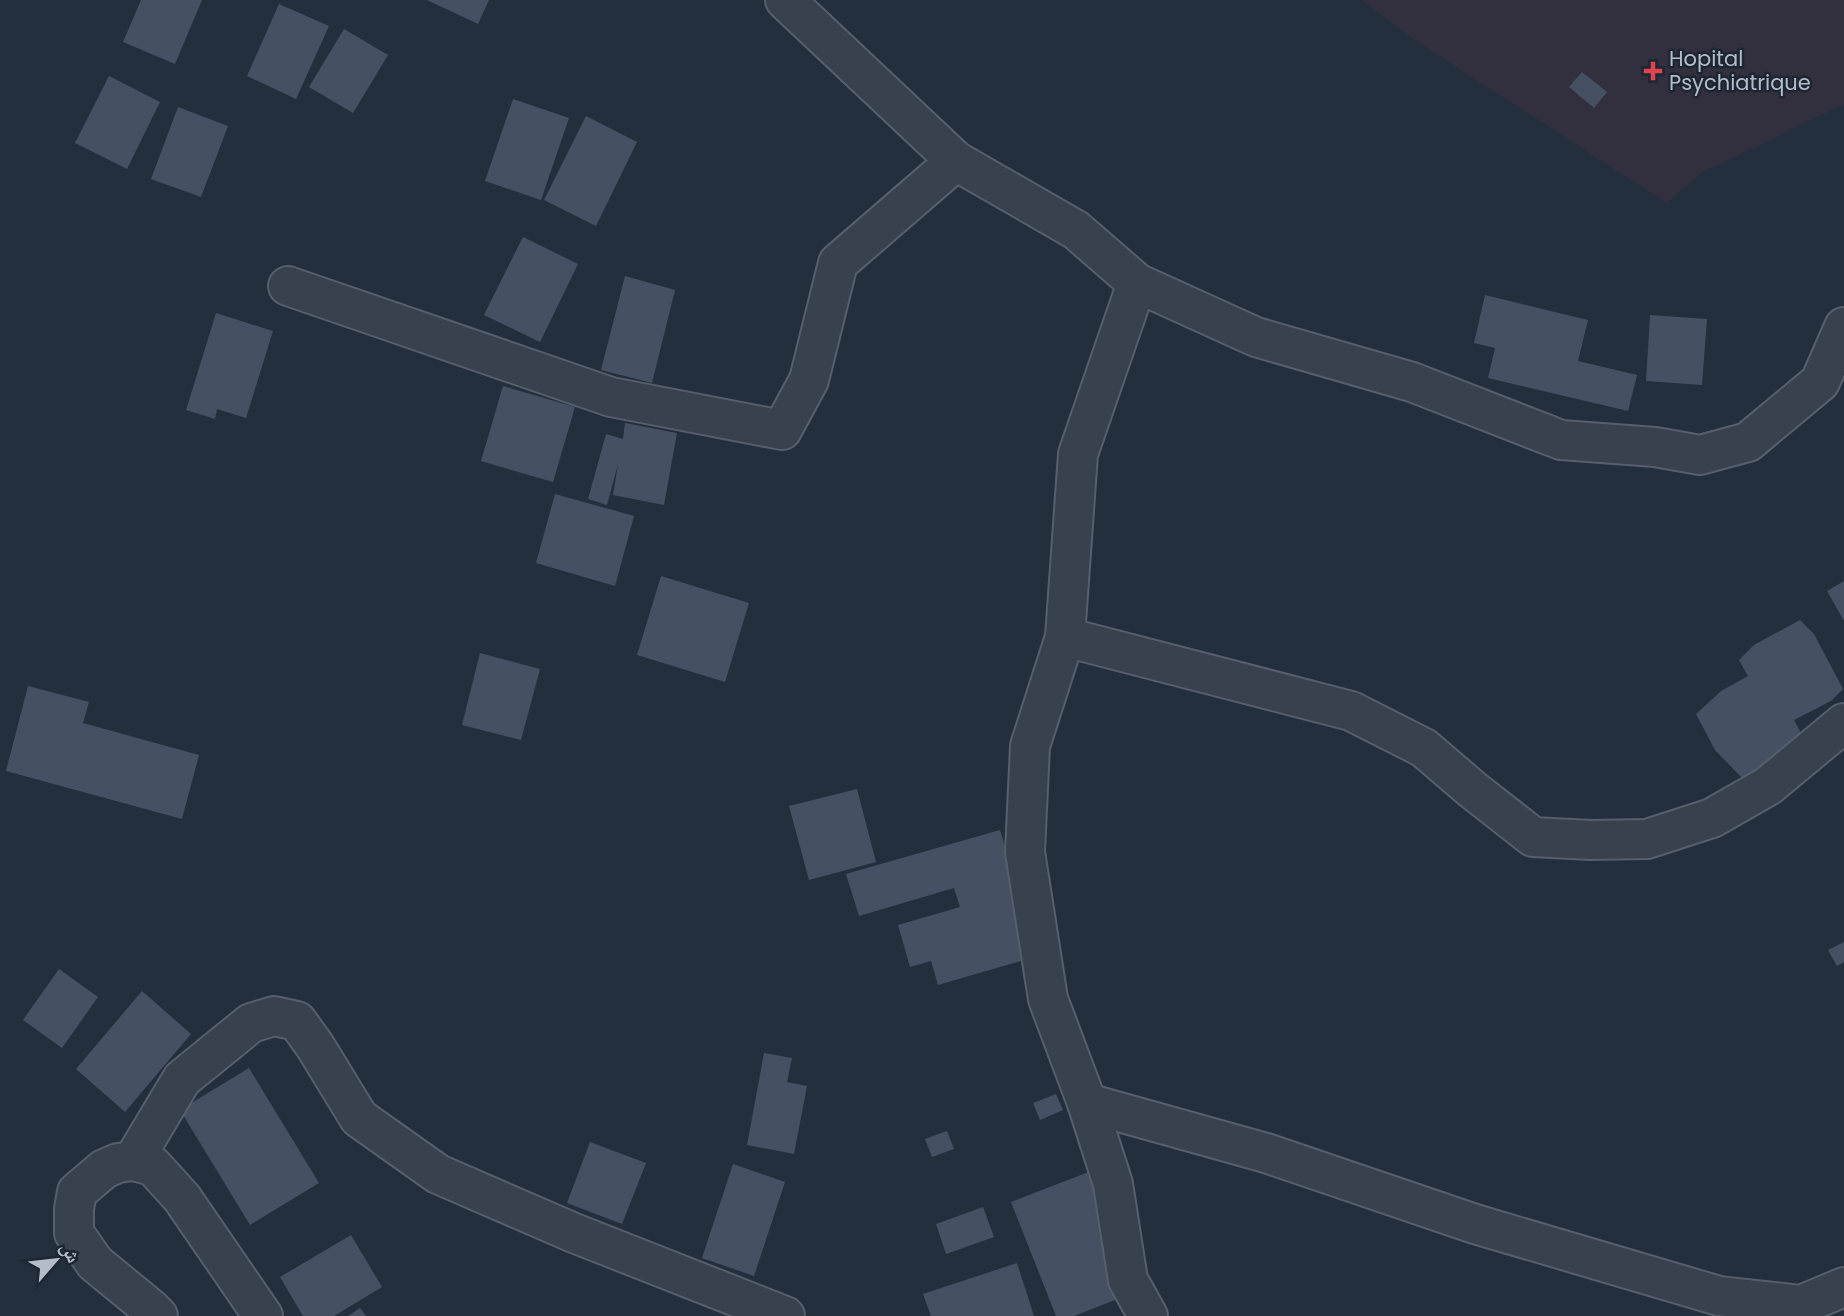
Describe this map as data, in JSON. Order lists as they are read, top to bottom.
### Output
{
  "places": {
    "health": ["Hopital Psychiatrique"]
  },
  "north": "top right"
}
